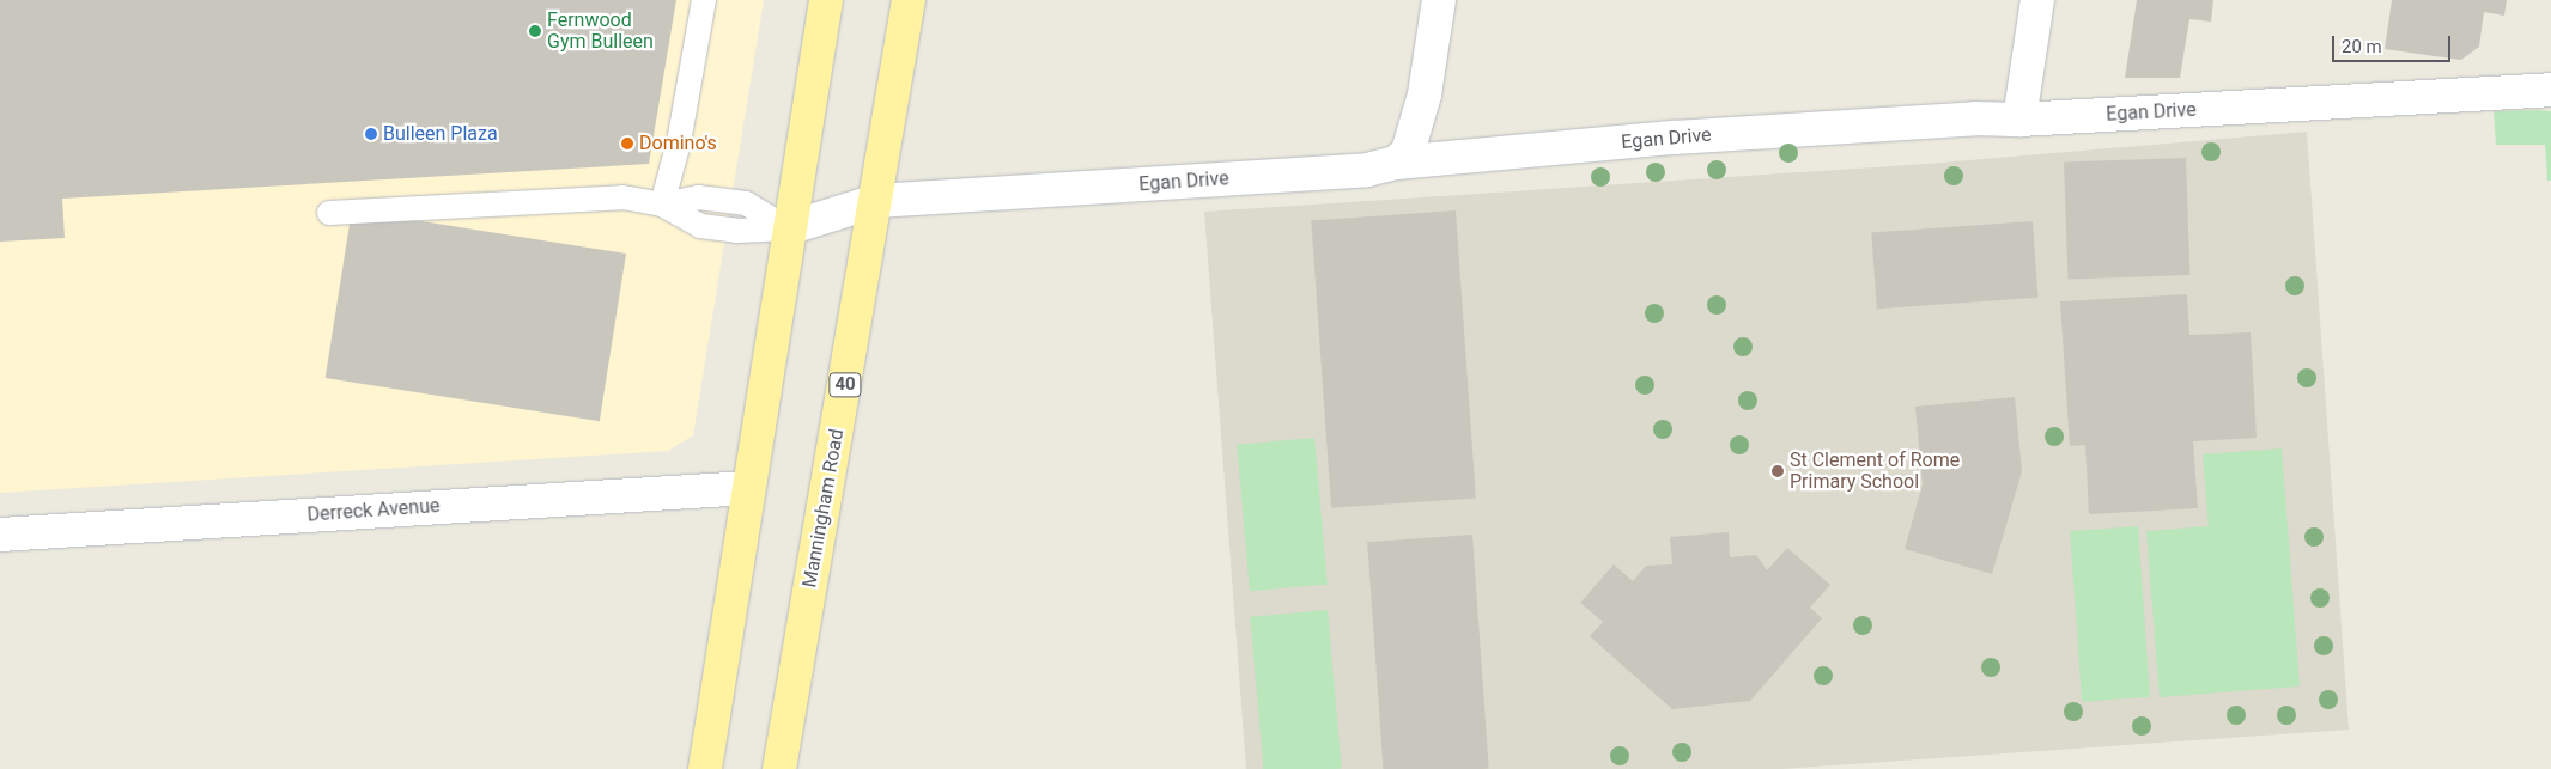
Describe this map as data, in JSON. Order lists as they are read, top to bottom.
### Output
{
  "streets": {
    "main road": ["40", "Manningham Road"],
    "street": ["Egan Drive", "Derreck Avenue"]
  },
  "crossings": [
    ["Egan Drive", "Manningham Road"]
  ],
  "places": [
    "Fernwood Gym Bulleen",
    "Bulleen Plaza",
    "Domino's",
    "St Clement of Rome Primary School"
  ],
  "scale_bar": "20 m"
}
